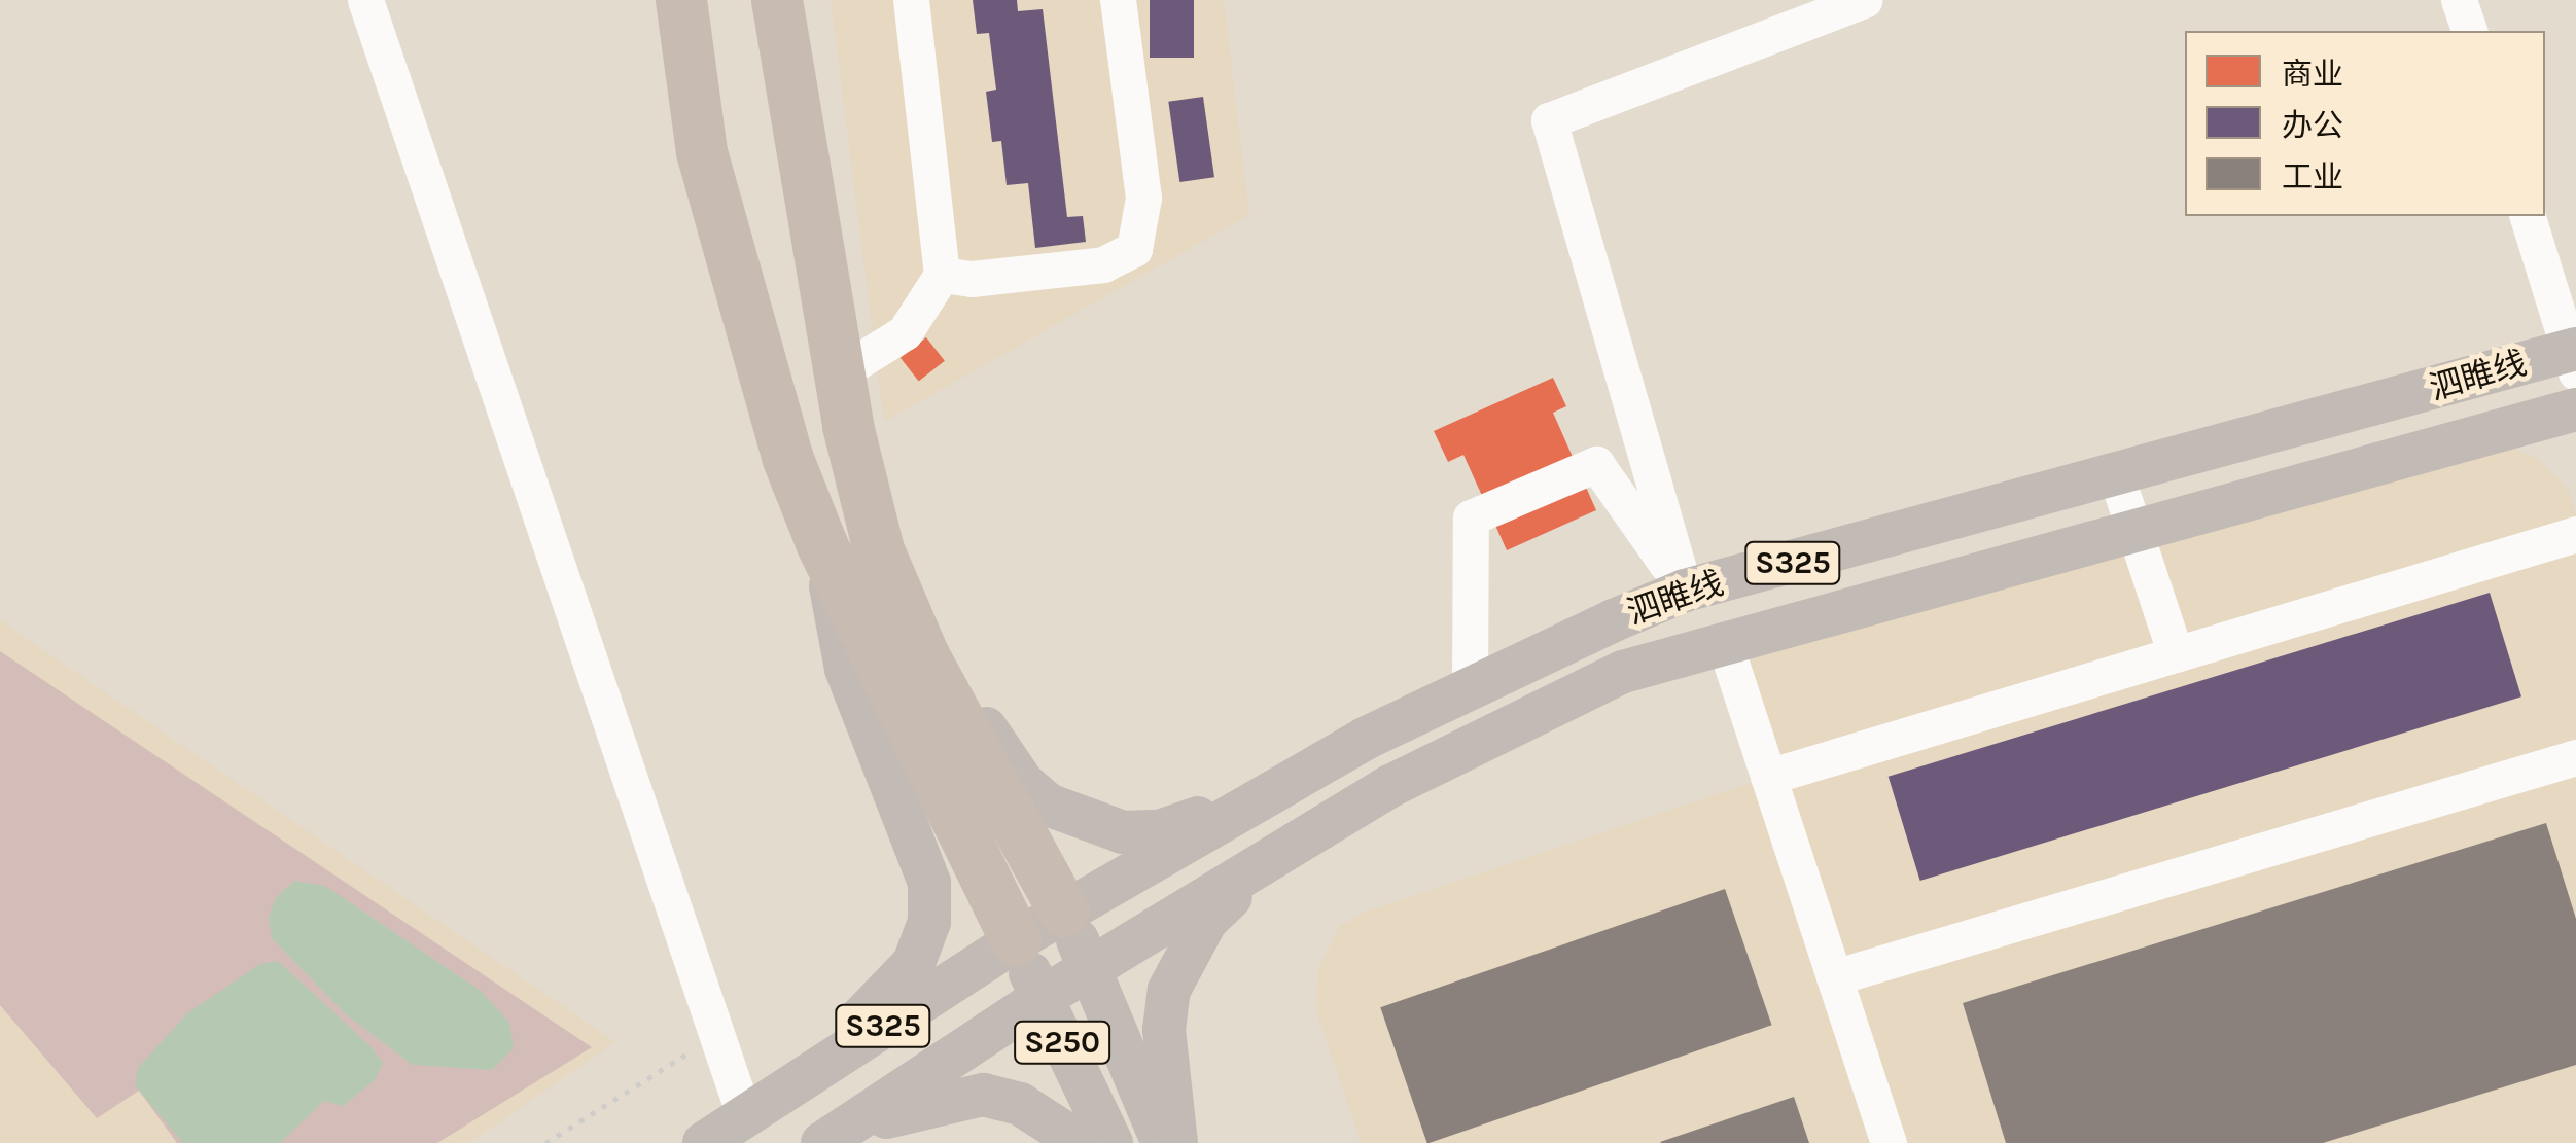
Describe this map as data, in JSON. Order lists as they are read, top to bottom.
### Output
{
  "streets": {
    "main road": ["泗睢线", "S325", "S250"]
  },
  "crossings": [
    ["泗睢线", "S325"],
    ["泗睢线", "S250"],
    ["S325", "S250"]
  ],
  "legend": ["商业", "办公", "工业"]
}
